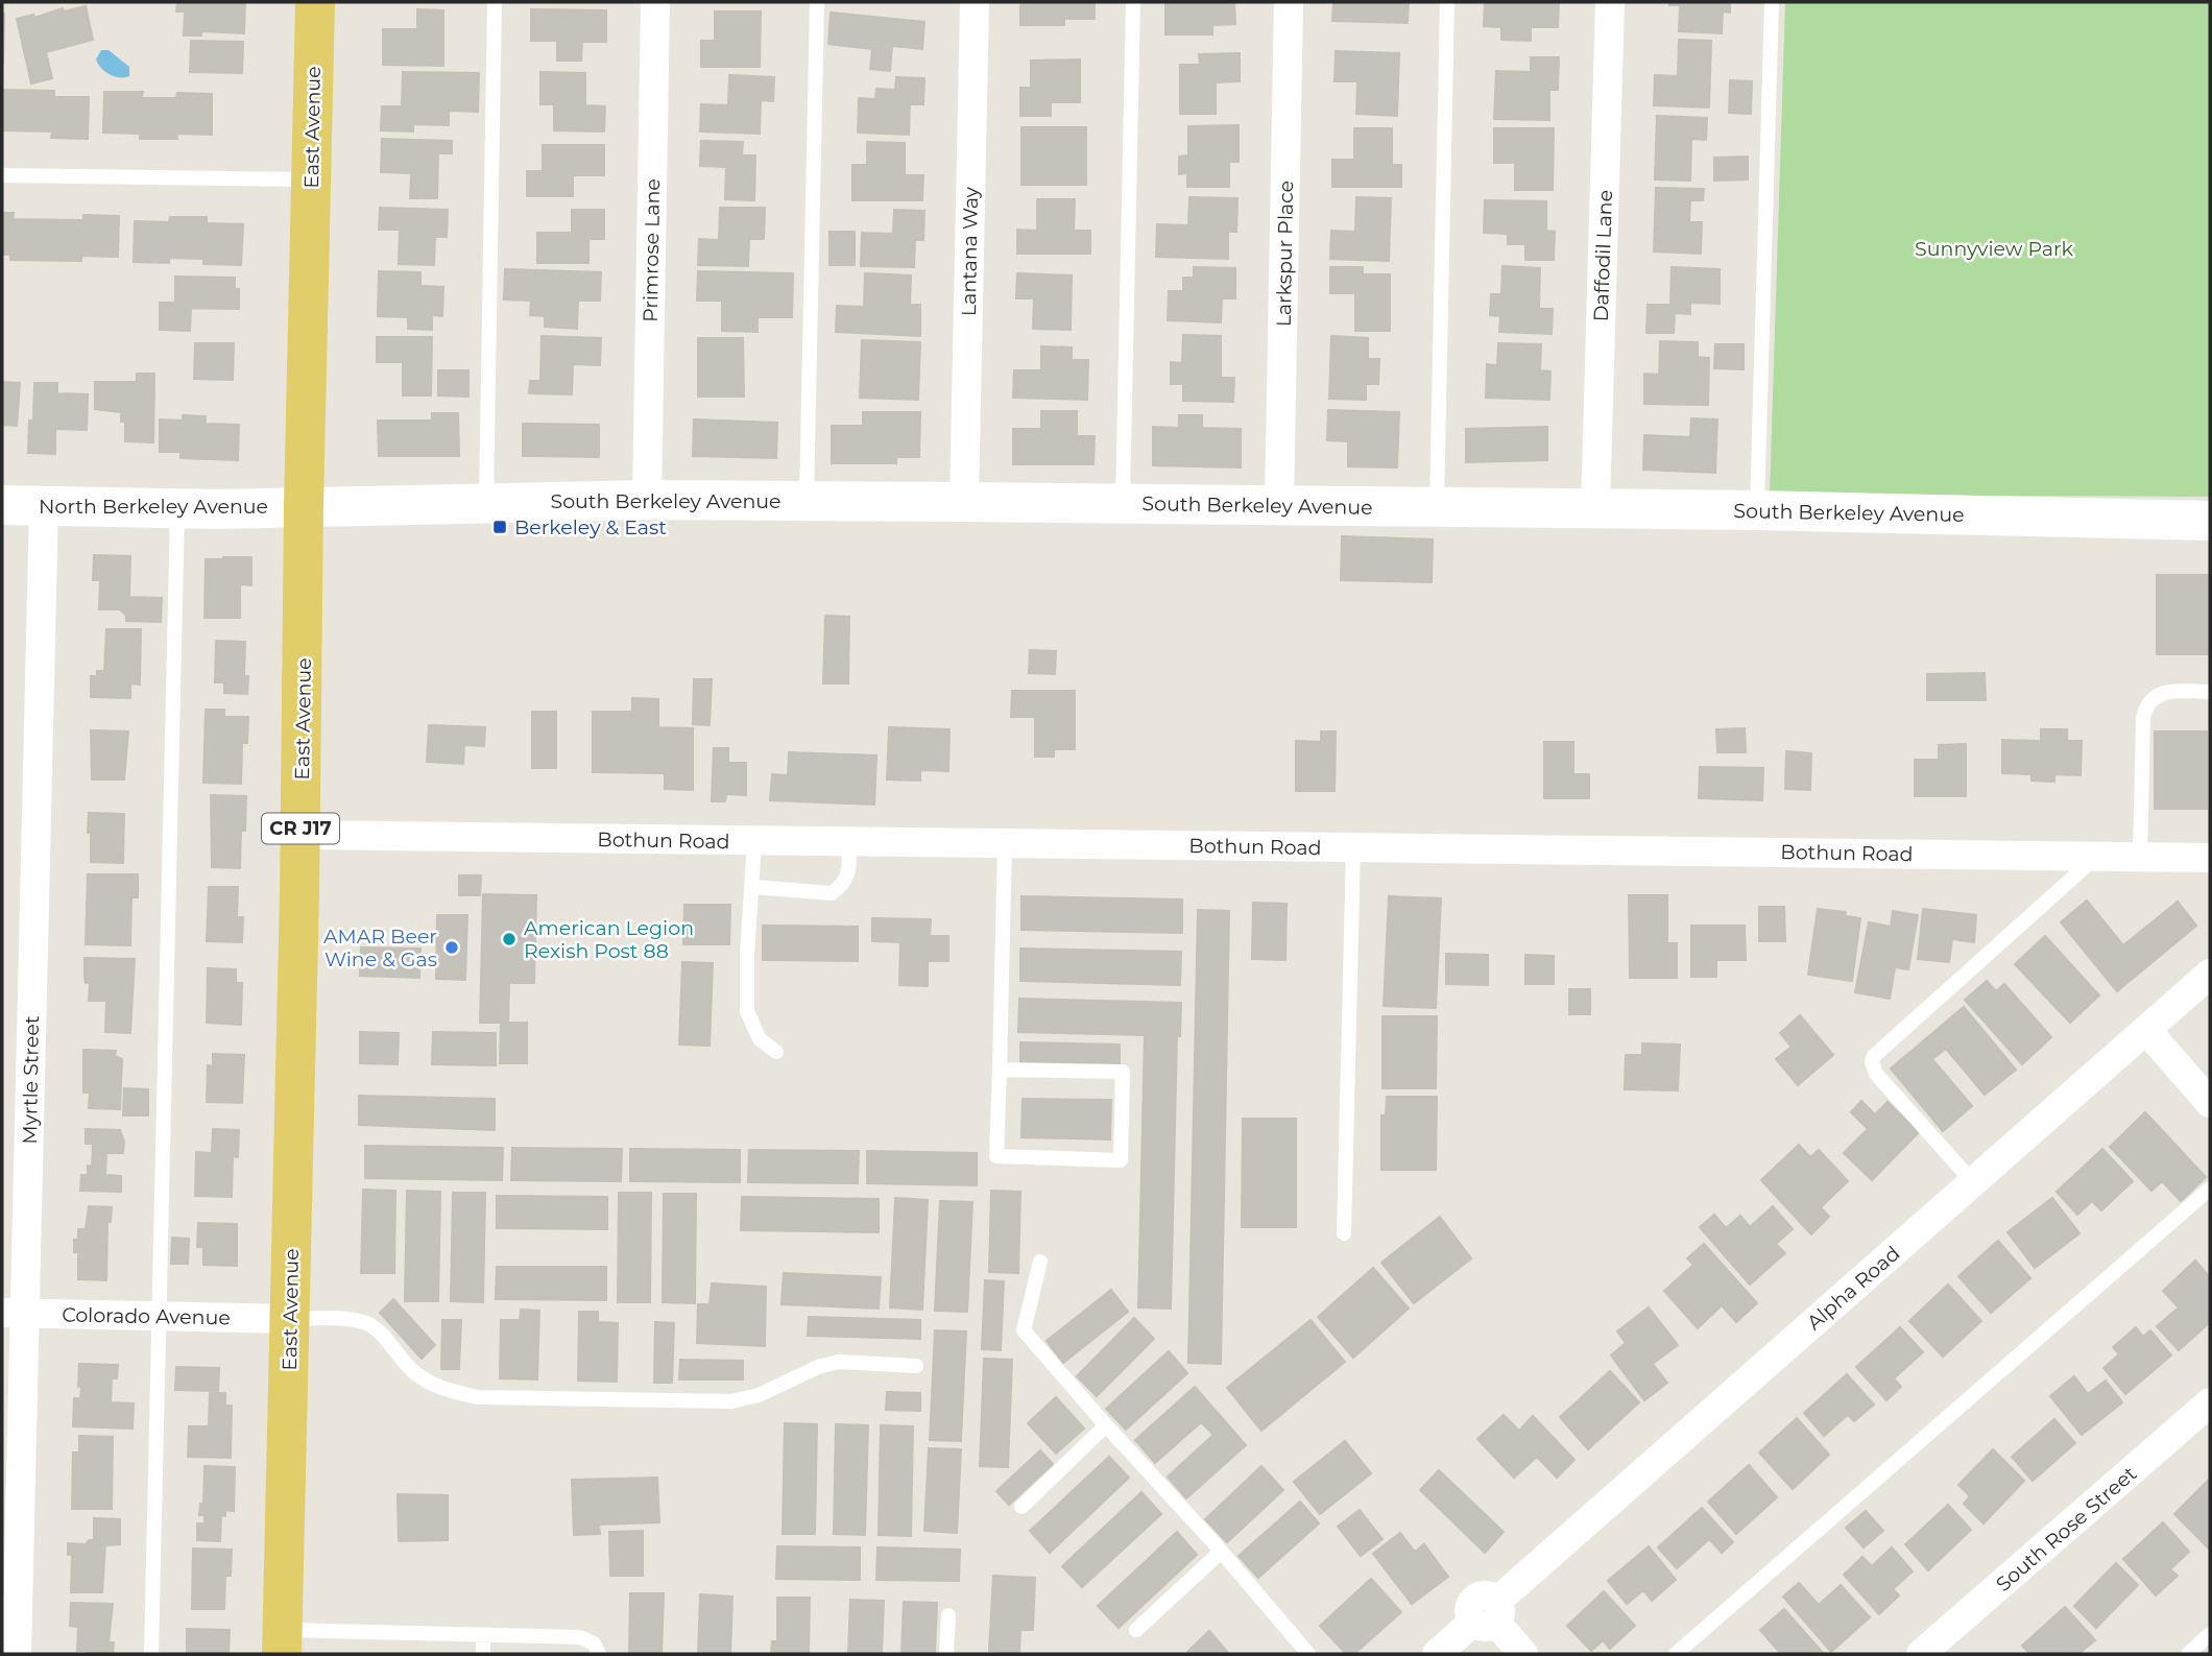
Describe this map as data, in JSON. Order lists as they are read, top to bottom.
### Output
{
  "streets": {
    "main road": ["East Avenue", "CR J17"],
    "street": [
      "Primrose Lane",
      "Lantana Way",
      "Larkspur Place",
      "Daffodil Lane",
      "South Berkeley Avenue",
      "North Berkeley Avenue",
      "Bothun Road",
      "Myrtle Street",
      "Alpha Road",
      "Colorado Avenue",
      "South Rose Street"
    ]
  },
  "crossings": [
    ["East Avenue", "South Berkeley Avenue"],
    ["East Avenue", "North Berkeley Avenue"],
    ["East Avenue", "Bothun Road"],
    ["East Avenue", "Colorado Avenue"],
    ["Primrose Lane", "South Berkeley Avenue"],
    ["Lantana Way", "South Berkeley Avenue"],
    ["Larkspur Place", "South Berkeley Avenue"],
    ["Daffodil Lane", "South Berkeley Avenue"],
    ["South Berkeley Avenue", "North Berkeley Avenue"],
    ["North Berkeley Avenue", "Myrtle Street"],
    ["Myrtle Street", "Colorado Avenue"]
  ],
  "parks": ["Sunnyview Park"],
  "places": {
    "transit": ["Berkeley & East"],
    "other": ["American Legion Rexish Post 88", "AMAR Beer Wine & Gas"]
  }
}
